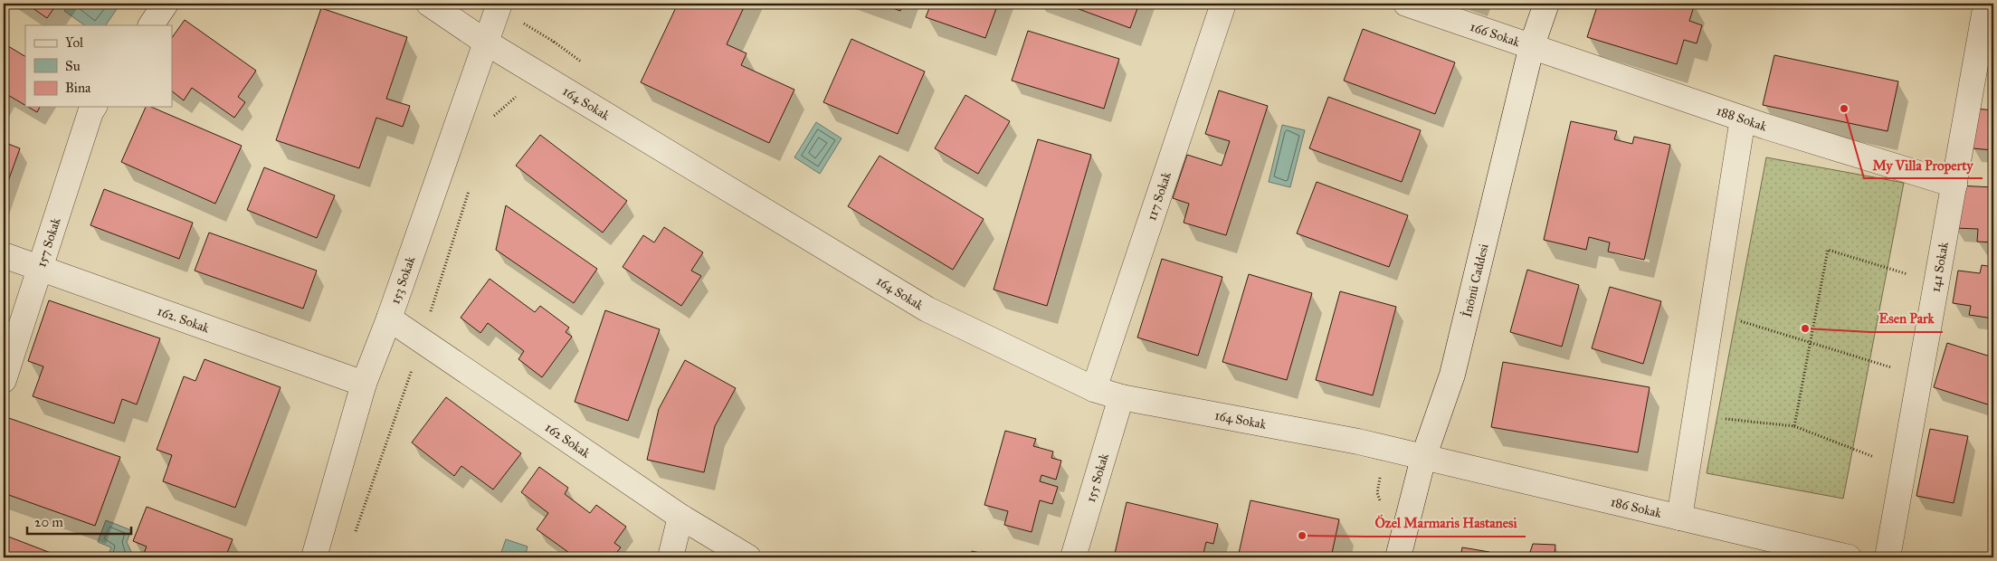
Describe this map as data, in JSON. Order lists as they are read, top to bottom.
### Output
{
  "streets": {
    "street": [
      "166 Sokak",
      "164 Sokak",
      "188 Sokak",
      "117 Sokak",
      "157 Sokak",
      "141 Sokak",
      "153 Sokak",
      "İnönü Caddesi",
      "162. Sokak",
      "162 Sokak",
      "155 Sokak",
      "186 Sokak"
    ]
  },
  "crossings": [
    ["166 Sokak", "188 Sokak"],
    ["166 Sokak", "İnönü Caddesi"],
    ["164 Sokak", "117 Sokak"],
    ["164 Sokak", "153 Sokak"],
    ["164 Sokak", "İnönü Caddesi"],
    ["164 Sokak", "155 Sokak"],
    ["164 Sokak", "186 Sokak"],
    ["188 Sokak", "141 Sokak"],
    ["188 Sokak", "İnönü Caddesi"],
    ["157 Sokak", "162. Sokak"],
    ["153 Sokak", "162. Sokak"],
    ["153 Sokak", "162 Sokak"],
    ["İnönü Caddesi", "186 Sokak"]
  ],
  "places": ["My Villa Property", "Esen Park", "Özel Marmaris Hastanesi"],
  "legend": ["Yol", "Su", "Bina"],
  "scale_bar": "20 m"
}
